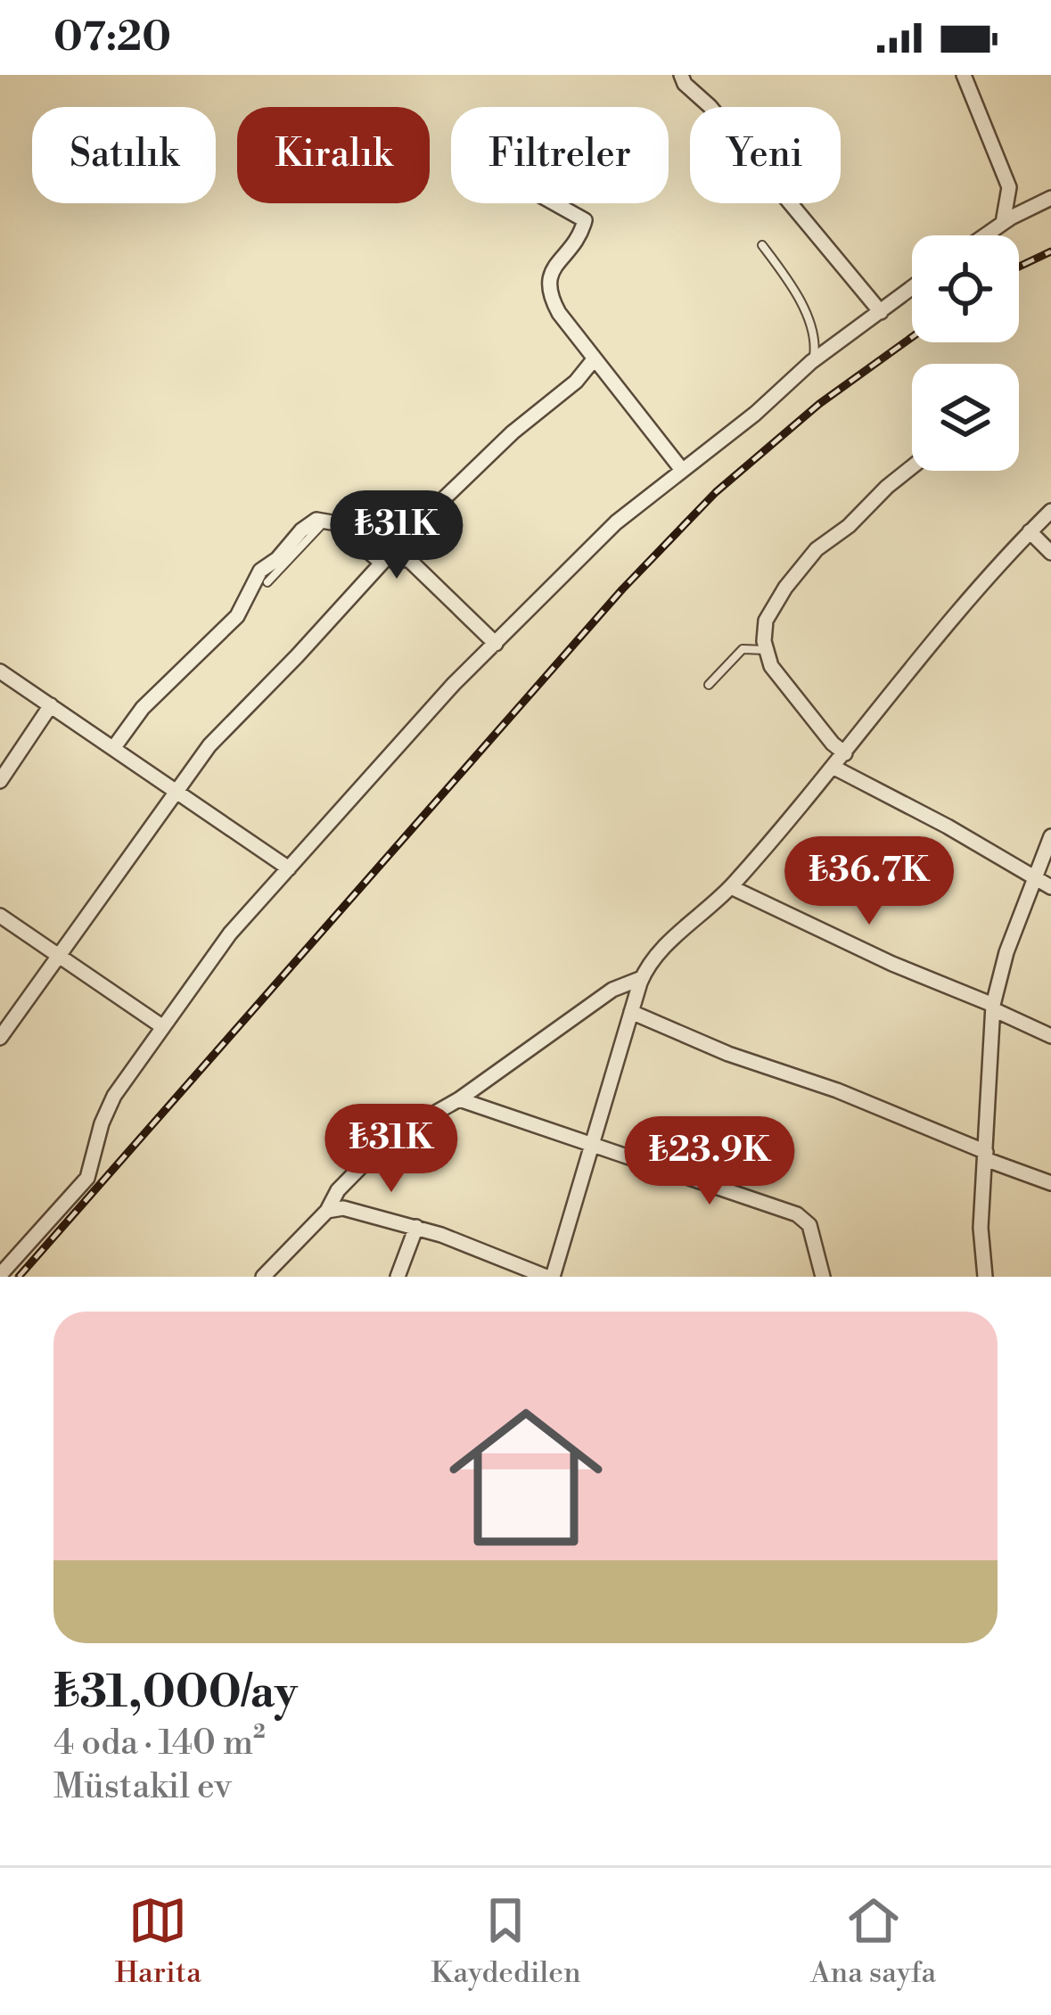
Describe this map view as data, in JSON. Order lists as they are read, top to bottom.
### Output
{
  "page": {
    "status": "07:20",
    "chip": [
      "Satılık",
      "Kiralık",
      "Filtreler",
      "Yeni"
    ],
    "price": [
      "₺31K",
      "₺36.7K",
      "₺31K",
      "₺23.9K"
    ],
    "list": [
      {
        "name": "₺31,000/ay",
        "note": "4 oda · 140 m² · Müstakil ev"
      }
    ],
    "tabs": ["Harita", "Kaydedilen", "Ana sayfa"]
  }
}
